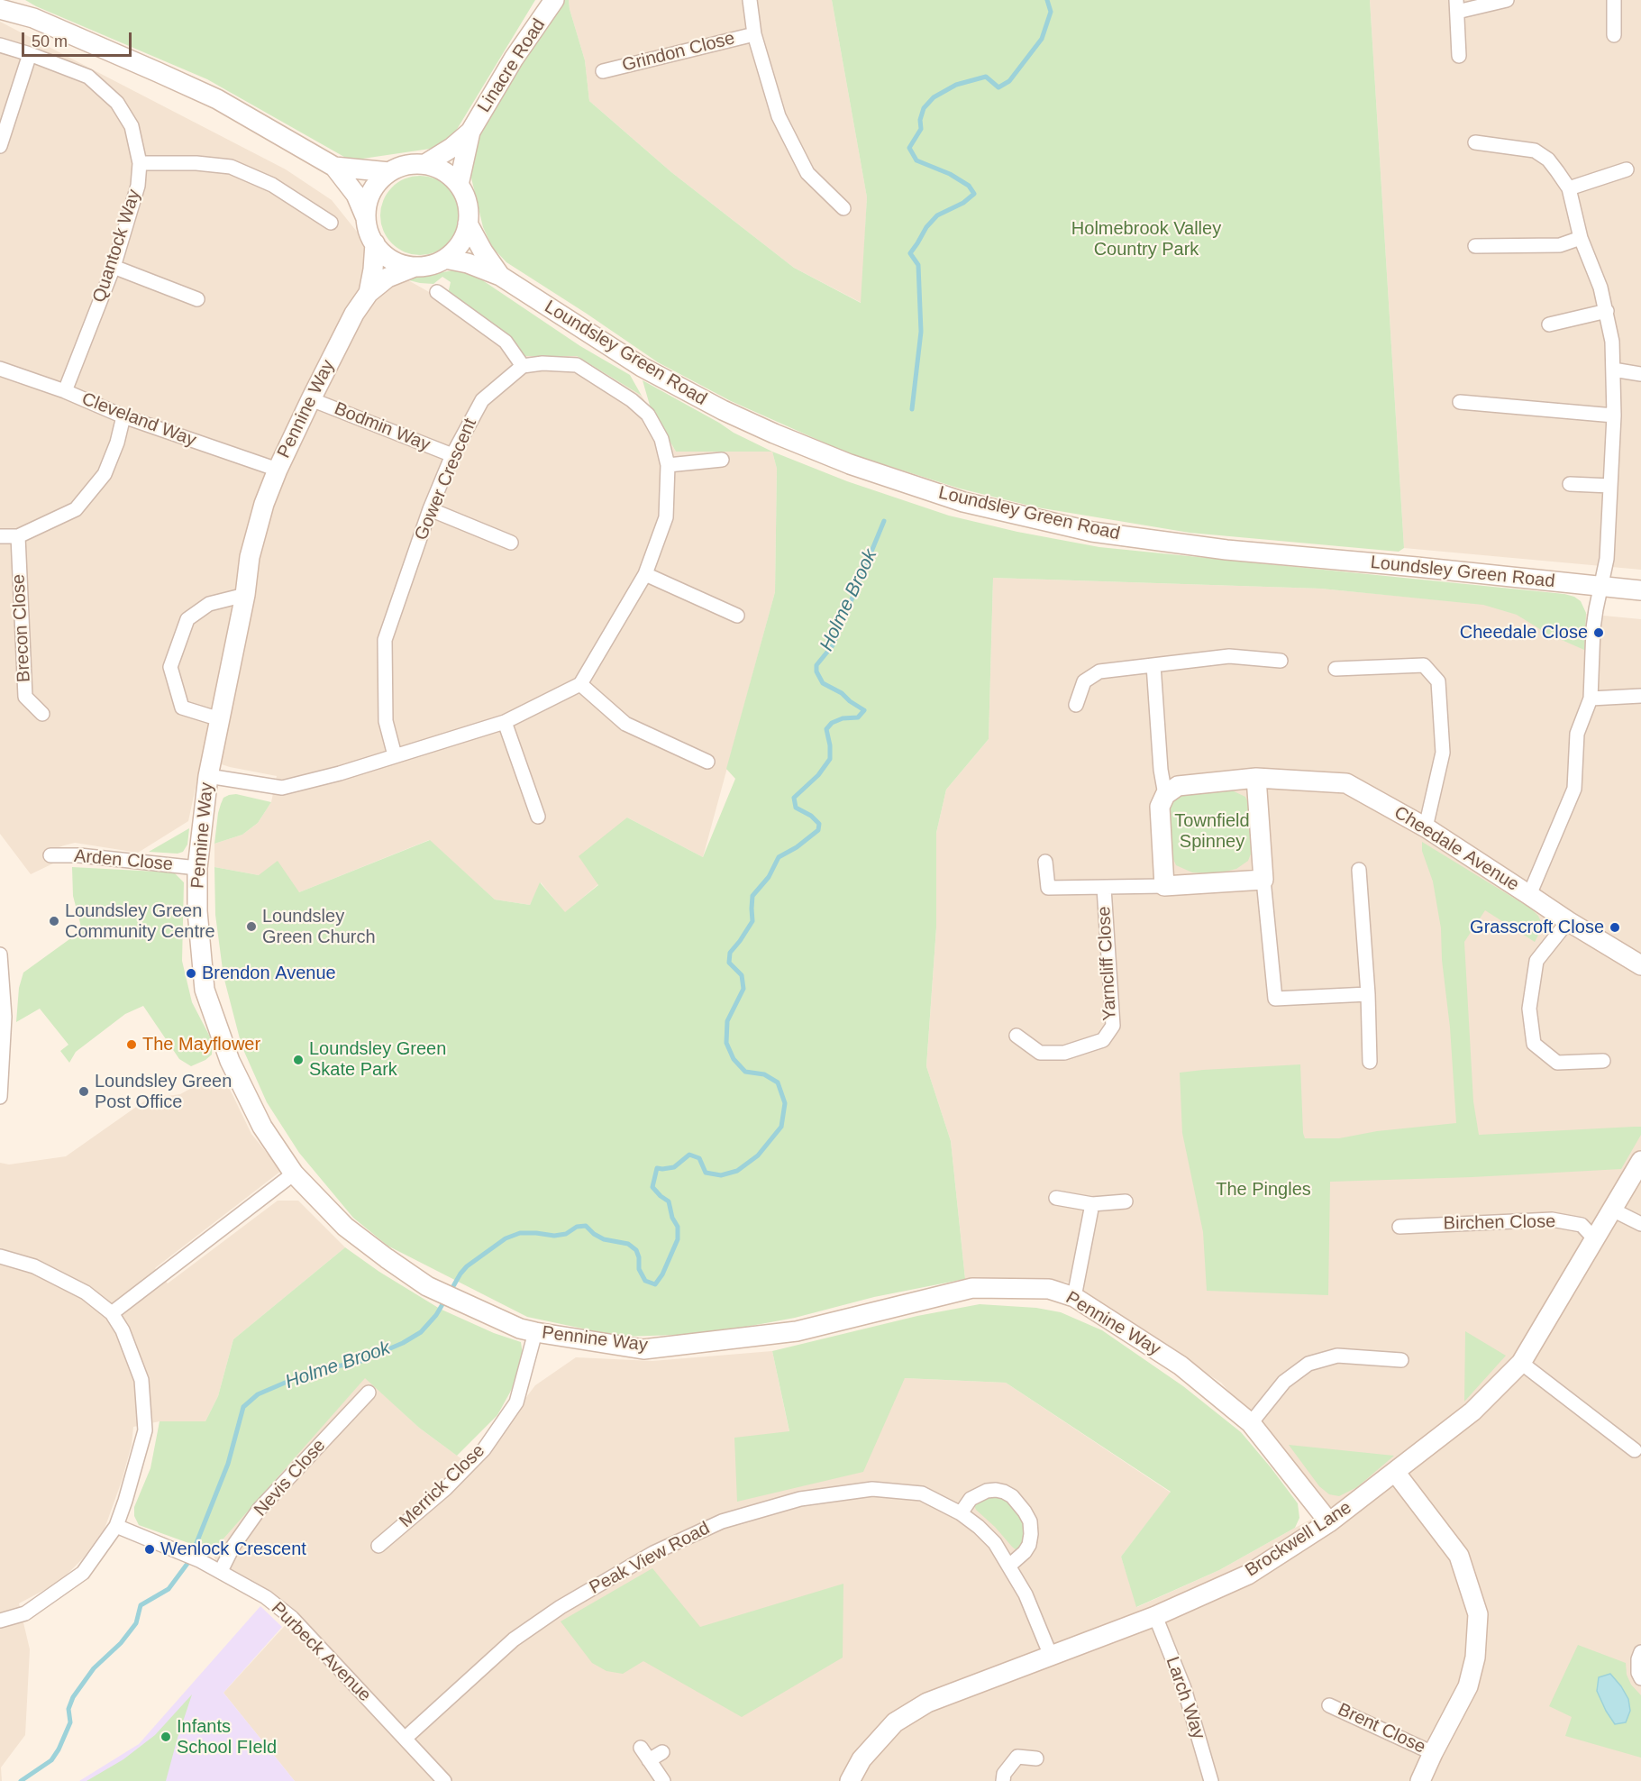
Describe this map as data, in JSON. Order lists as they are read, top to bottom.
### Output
{
  "streets": {
    "street": [
      "Grindon Close",
      "Linacre Road",
      "Quantock Way",
      "Loundsley Green Road",
      "Pennine Way",
      "Cleveland Way",
      "Bodmin Way",
      "Gower Crescent",
      "Brecon Close",
      "Cheedale Avenue",
      "Arden Close",
      "Yarncliff Close",
      "Birchen Close",
      "Nevis Close",
      "Merrick Close",
      "Brockwell Lane",
      "Peak View Road",
      "Purbeck Avenue",
      "Larch Way",
      "Brent Close"
    ]
  },
  "crossings": [
    ["Linacre Road", "Loundsley Green Road"],
    ["Linacre Road", "Pennine Way"],
    ["Quantock Way", "Cleveland Way"],
    ["Loundsley Green Road", "Pennine Way"],
    ["Pennine Way", "Cleveland Way"],
    ["Pennine Way", "Bodmin Way"],
    ["Pennine Way", "Arden Close"],
    ["Pennine Way", "Merrick Close"],
    ["Pennine Way", "Brockwell Lane"],
    ["Bodmin Way", "Gower Crescent"],
    ["Birchen Close", "Brockwell Lane"],
    ["Nevis Close", "Purbeck Avenue"],
    ["Brockwell Lane", "Peak View Road"],
    ["Brockwell Lane", "Larch Way"],
    ["Peak View Road", "Purbeck Avenue"]
  ],
  "water": ["Holme Brook"],
  "parks": ["Holmebrook Valley Country Park", "Townfield Spinney", "The Pingles"],
  "places": [
    "Cheedale Close",
    "Loundsley Green Community Centre",
    "Loundsley Green Church",
    "Grasscroft Close",
    "Brendon Avenue",
    "The Mayflower",
    "Loundsley Green Skate Park",
    "Loundsley Green Post Office",
    "Wenlock Crescent",
    "Infants School FIeld"
  ],
  "scale_bar": "50 m"
}
